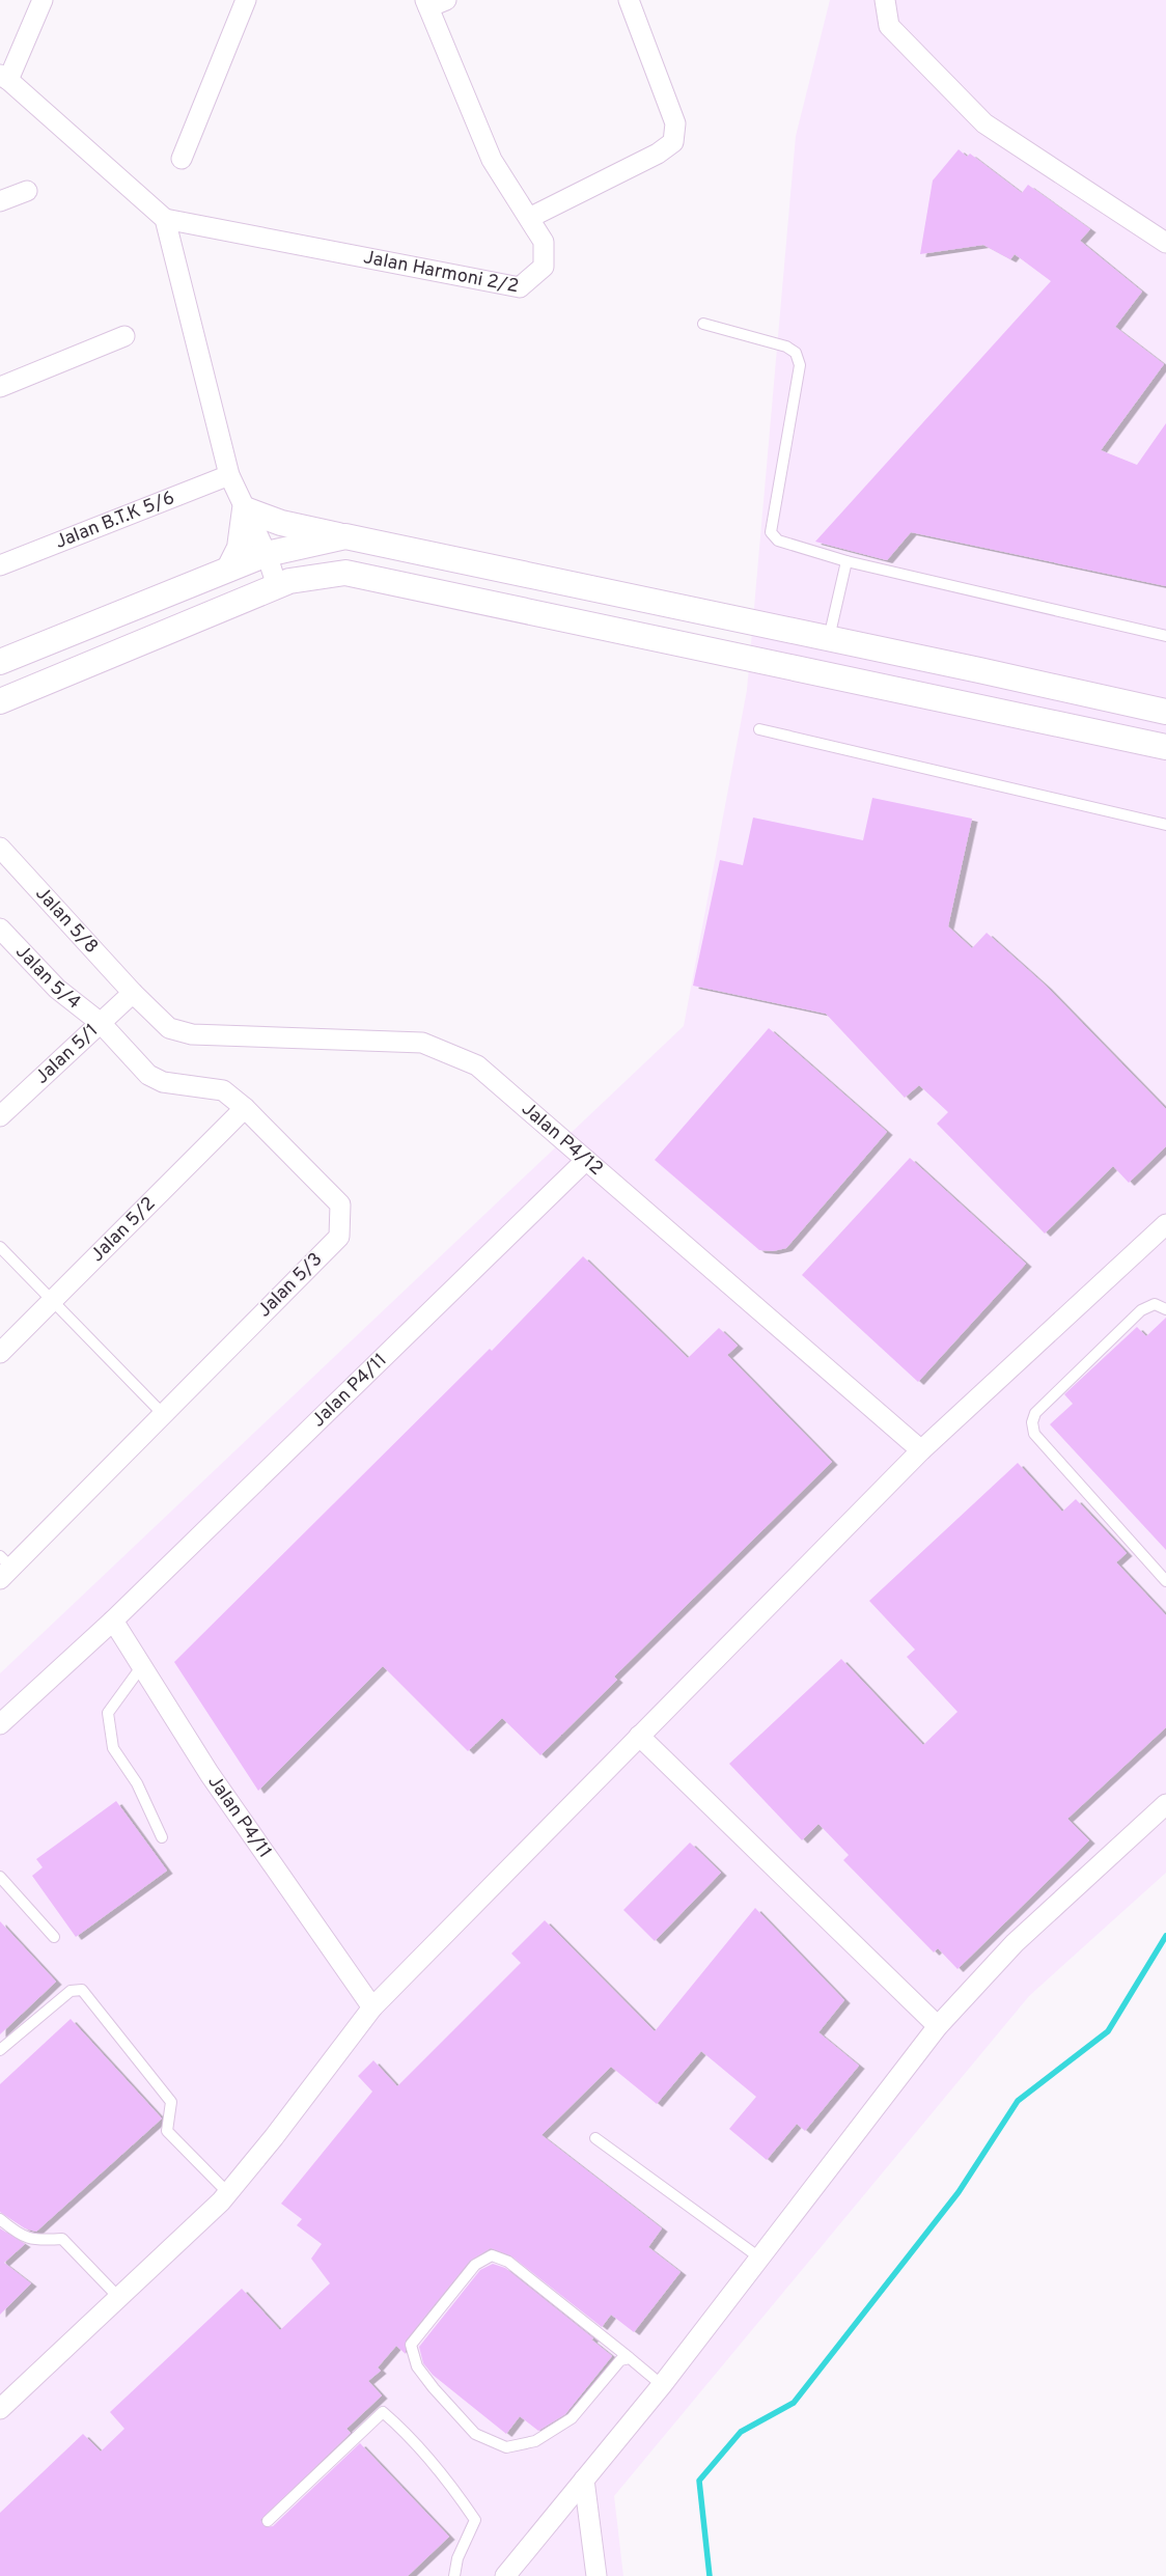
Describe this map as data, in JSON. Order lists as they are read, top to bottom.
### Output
{
  "streets": {
    "street": [
      "Jalan Harmoni 2/2",
      "Jalan B.T.K 5/6",
      "Jalan 5/8",
      "Jalan 5/4",
      "Jalan 5/1",
      "Jalan P4/12",
      "Jalan 5/2",
      "Jalan 5/3",
      "Jalan P4/11"
    ]
  },
  "crossings": [
    ["Jalan 5/8", "Jalan 5/1"],
    ["Jalan 5/8", "Jalan P4/12"],
    ["Jalan 5/4", "Jalan 5/1"],
    ["Jalan 5/4", "Jalan 5/3"],
    ["Jalan 5/1", "Jalan P4/12"],
    ["Jalan 5/1", "Jalan 5/3"],
    ["Jalan P4/12", "Jalan P4/11"],
    ["Jalan 5/2", "Jalan 5/3"]
  ]
}
